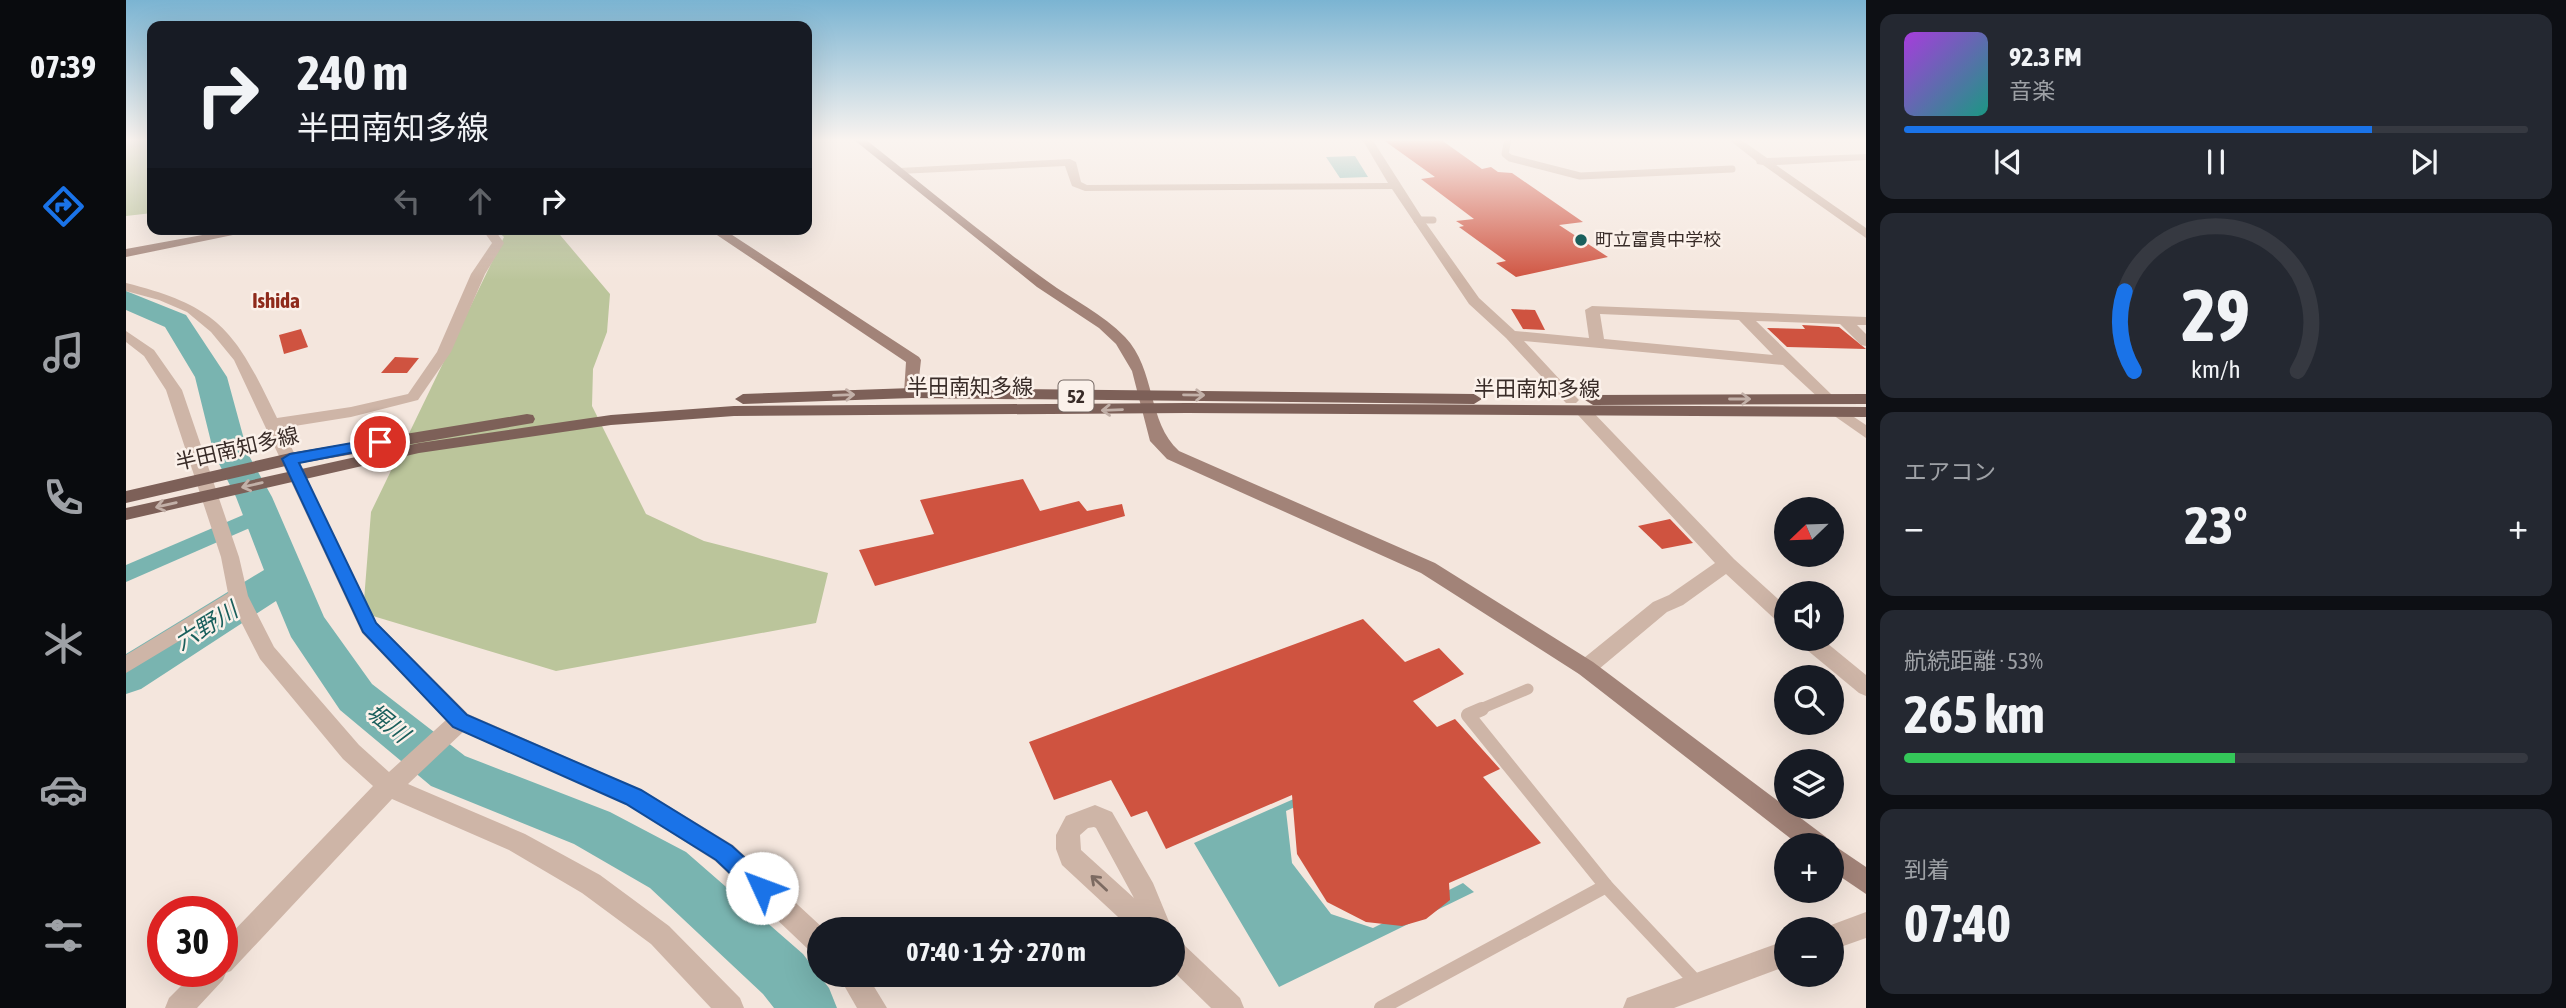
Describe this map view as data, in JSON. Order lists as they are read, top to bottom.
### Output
{
  "streets": {
    "main road": ["半田南知多線", "52"]
  },
  "districts": ["Ishida"],
  "water": ["六野川", "堀川"],
  "places": ["町立富貴中学校"],
  "north": "bottom left",
  "page": {
    "tabs": "07:39",
    "turn": ["240 m", "半田南知多線"],
    "song": ["92.3 FM", "音楽"],
    "tile": [
      "エアコン",
      ["航続距離 · 53%", "265 km"],
      ["到着", "07:40"]
    ],
    "map_buttons": ["+", "−"],
    "heat": ["−", "23°", "+"],
    "limit": "30",
    "trip": "07:40 · 1 分 · 270 m",
    "gauge": ["29", "km/h"]
  }
}
